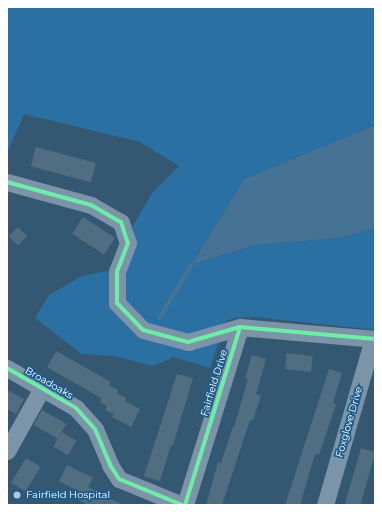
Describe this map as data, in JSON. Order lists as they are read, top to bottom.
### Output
{
  "streets": {
    "street": ["Broadoaks", "Fairfield Drive", "Foxglove Drive"]
  },
  "crossings": [
    ["Broadoaks", "Fairfield Drive"]
  ],
  "places": ["Fairfield Hospital"]
}
